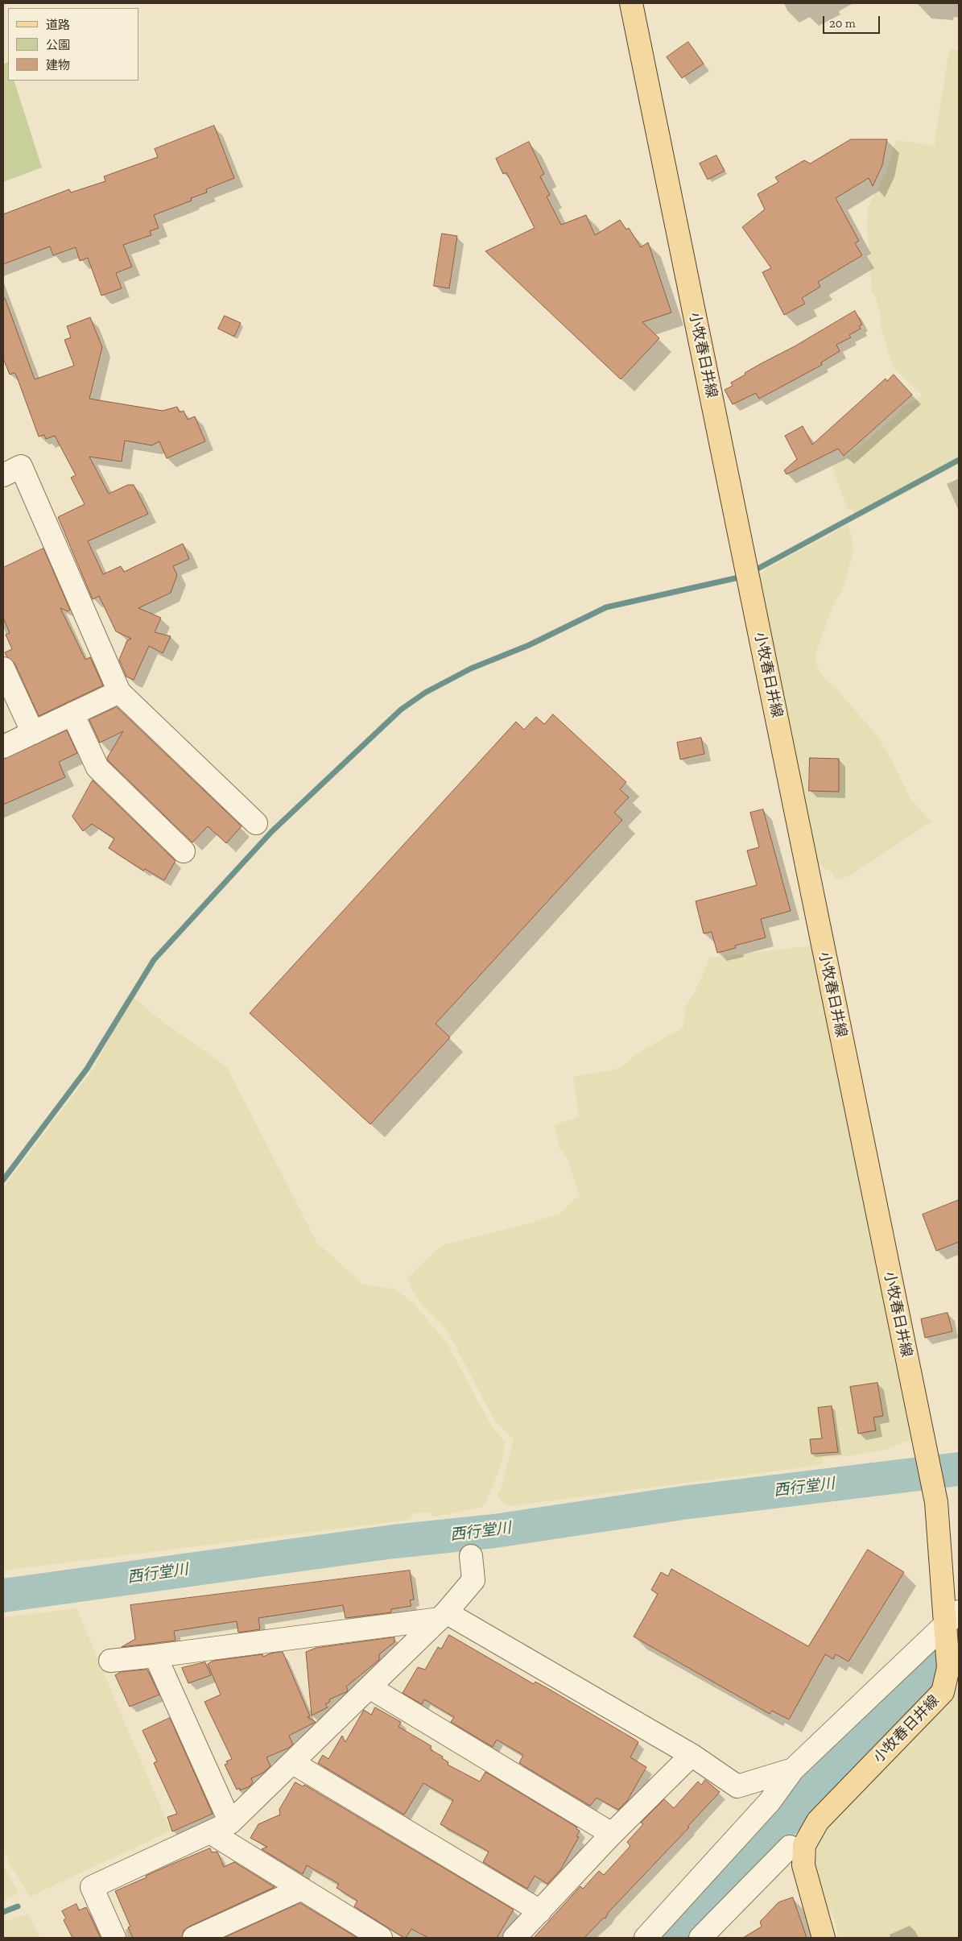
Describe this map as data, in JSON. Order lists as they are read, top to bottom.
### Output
{
  "streets": {
    "main road": ["小牧春日井線"]
  },
  "water": ["西行堂川"],
  "legend": ["道路", "公園", "建物"],
  "scale_bar": "20 m"
}
